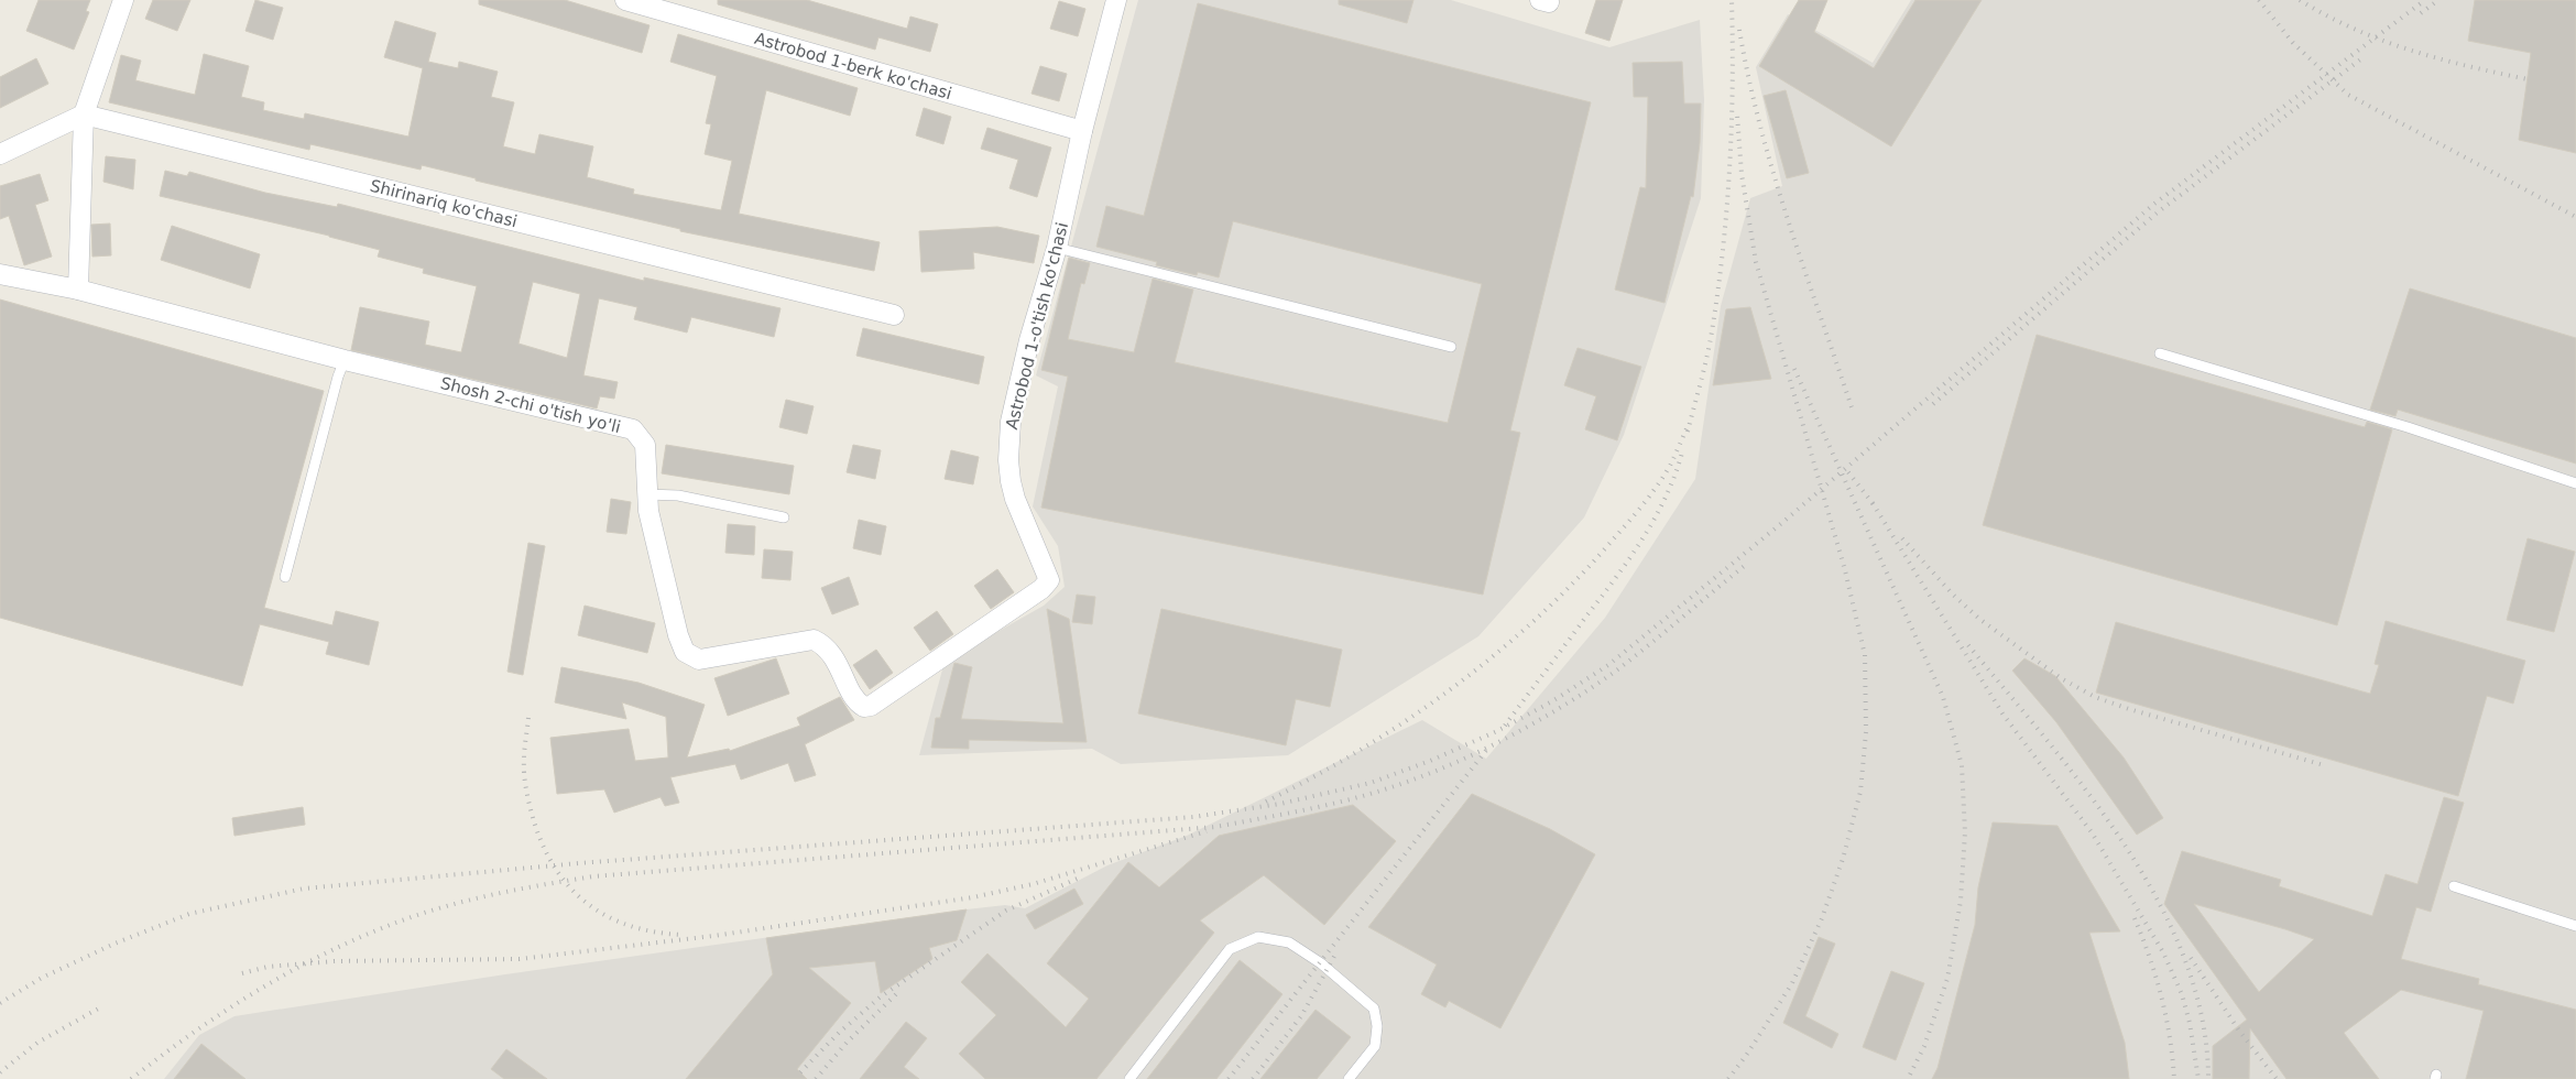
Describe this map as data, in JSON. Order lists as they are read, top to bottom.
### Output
{
  "streets": {
    "street": [
      "Astrobod 1-berk ko'chasi",
      "Shirinariq ko'chasi",
      "Astrobod 1-o'tish ko'chasi",
      "Shosh 2-chi o'tish yo'li"
    ]
  },
  "crossings": [
    ["Astrobod 1-berk ko'chasi", "Astrobod 1-o'tish ko'chasi"],
    ["Astrobod 1-o'tish ko'chasi", "Shosh 2-chi o'tish yo'li"]
  ]
}
